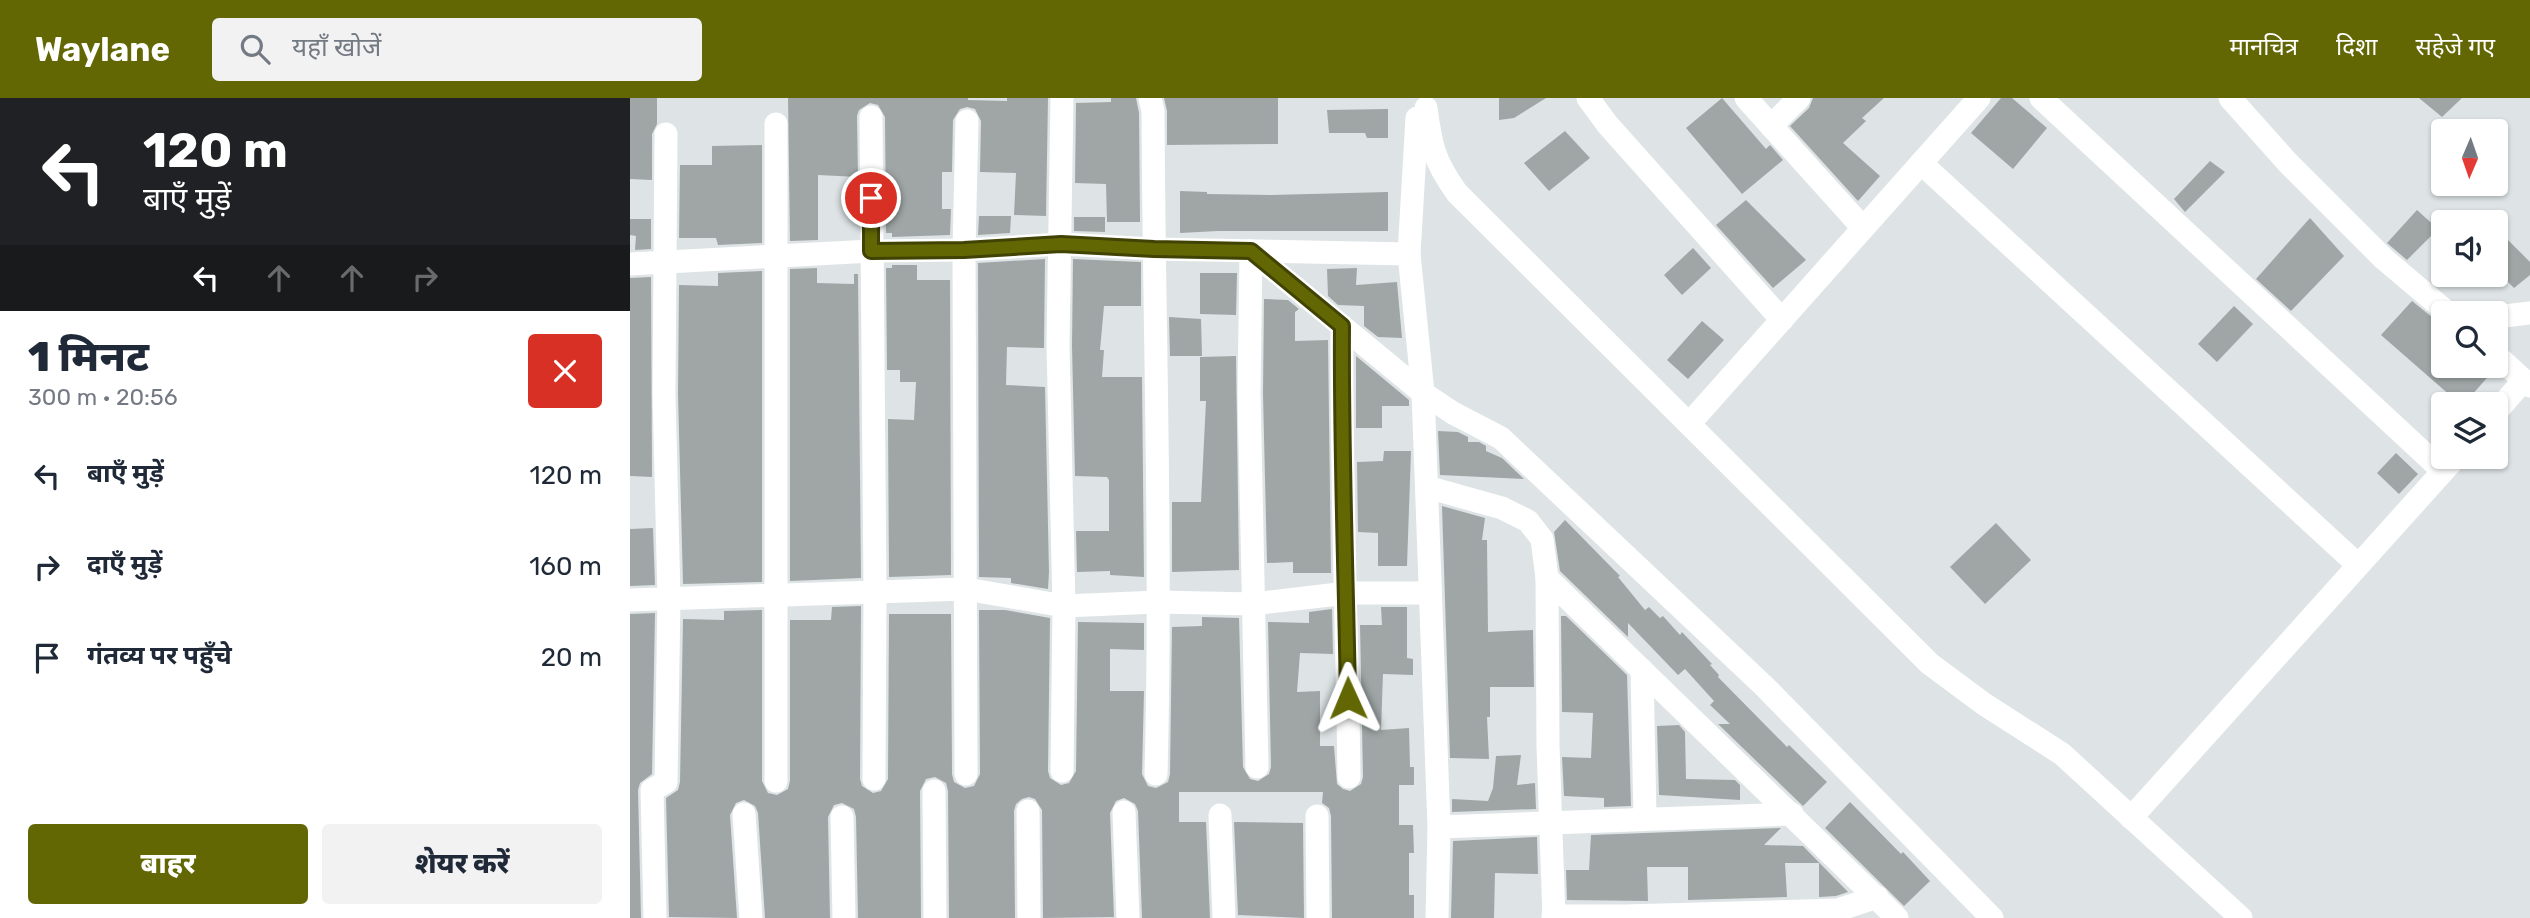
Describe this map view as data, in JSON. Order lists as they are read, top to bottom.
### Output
{
  "north": "bottom",
  "page": {
    "header": "Waylane",
    "search": "यहाँ खोजें",
    "nav": ["मानचित्र", "दिशा", "सहेजे गए"],
    "turn": ["120 m", "बाएँ मुड़ें"],
    "heading": ["1 मिनट", "300 m · 20:56"],
    "list": [
      {
        "name": "बाएँ मुड़ें",
        "value": "120 m"
      },
      {
        "name": "दाएँ मुड़ें",
        "value": "160 m"
      },
      {
        "name": "गंतव्य पर पहुँचे",
        "value": "20 m"
      }
    ],
    "buttons": ["बाहर", "शेयर करें"]
  }
}
